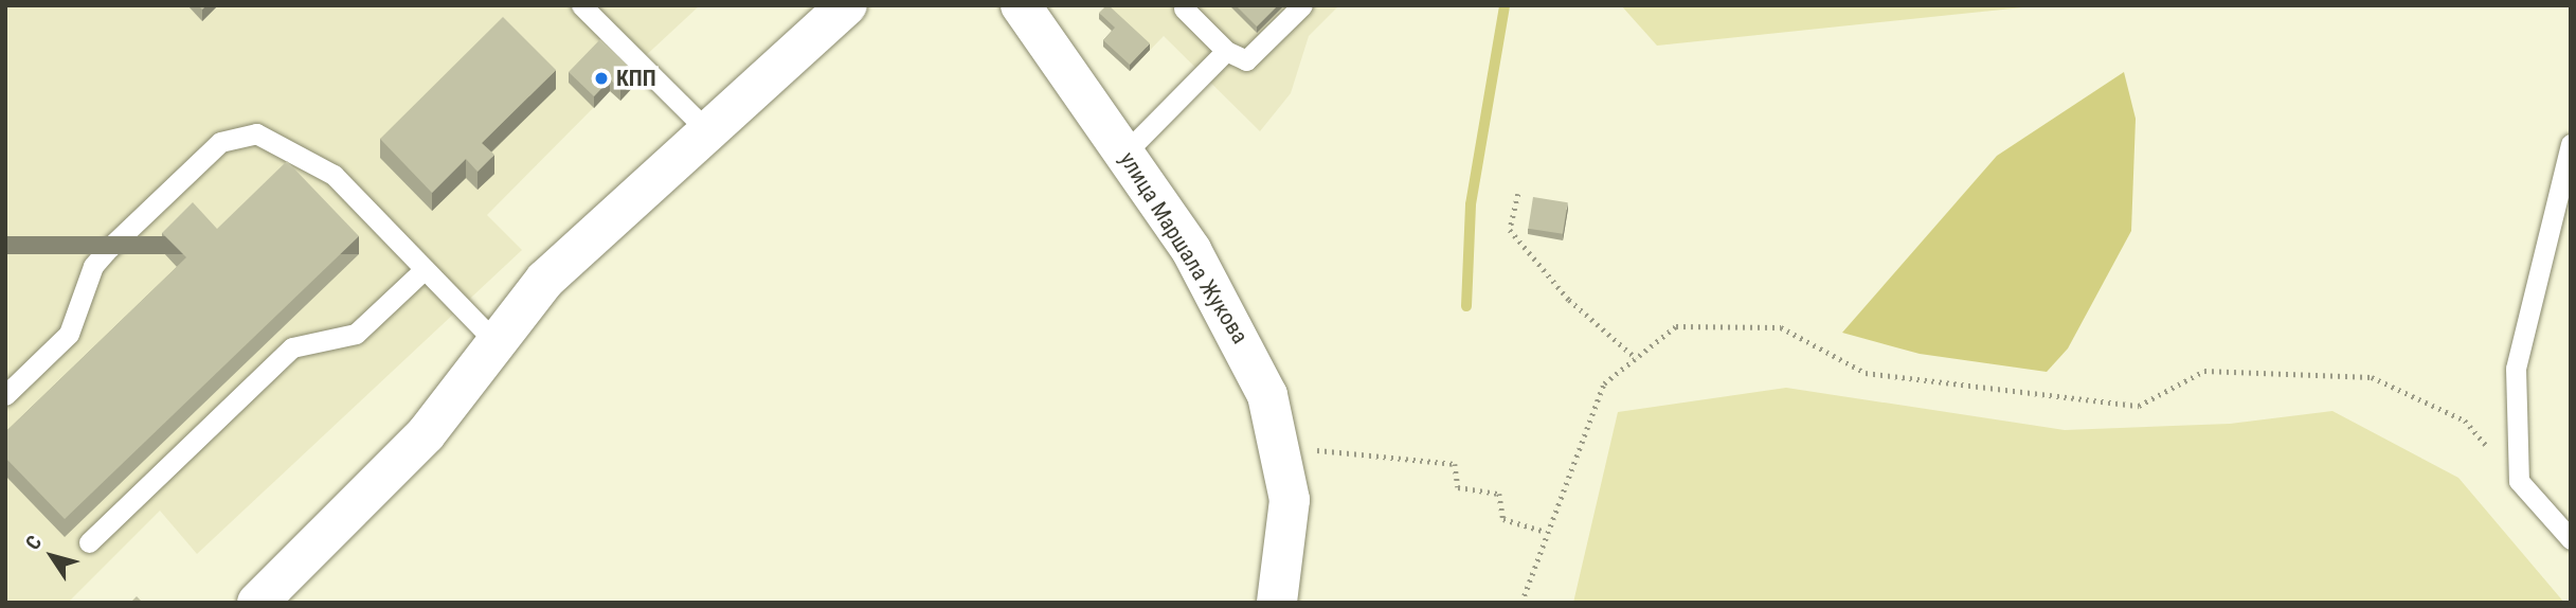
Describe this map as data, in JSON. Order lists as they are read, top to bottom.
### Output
{
  "streets": {
    "street": ["улица Маршала Жукова"]
  },
  "places": ["КПП"],
  "north": "top left"
}
